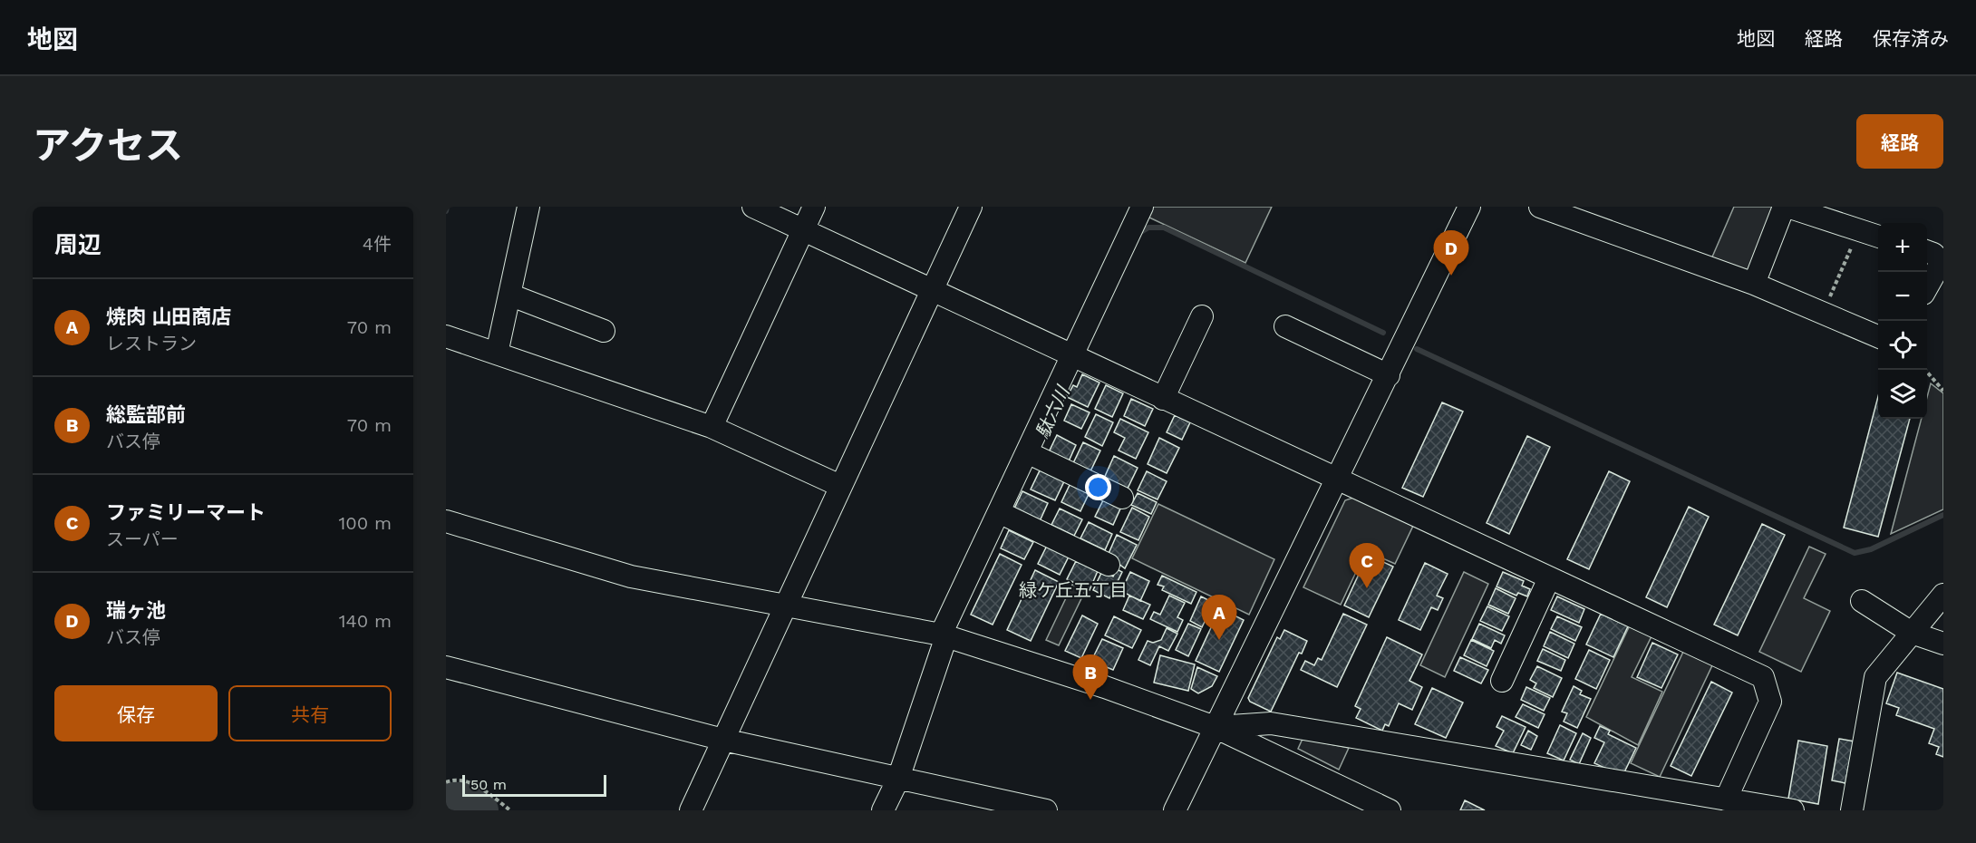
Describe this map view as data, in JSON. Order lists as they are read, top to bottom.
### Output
{
  "districts": ["緑ケ丘五丁目"],
  "water": ["駄六川"],
  "scale_bar": "50 m",
  "page": {
    "header": "地図",
    "nav": ["地図", "経路", "保存済み"],
    "title": "アクセス",
    "buttons": [
      "経路",
      ["保存", "共有"]
    ],
    "heading": ["周辺", "4件"],
    "map_buttons": ["+", "−"],
    "pins": [
      "D",
      "C",
      "A",
      "B"
    ],
    "list": [
      {
        "mark": "A",
        "name": "焼肉 山田商店",
        "note": "レストラン",
        "value": "70 m"
      },
      {
        "mark": "B",
        "name": "総監部前",
        "note": "バス停",
        "value": "70 m"
      },
      {
        "mark": "C",
        "name": "ファミリーマート",
        "note": "スーパー",
        "value": "100 m"
      },
      {
        "mark": "D",
        "name": "瑞ヶ池",
        "note": "バス停",
        "value": "140 m"
      }
    ],
    "scale": "50 m"
  }
}
